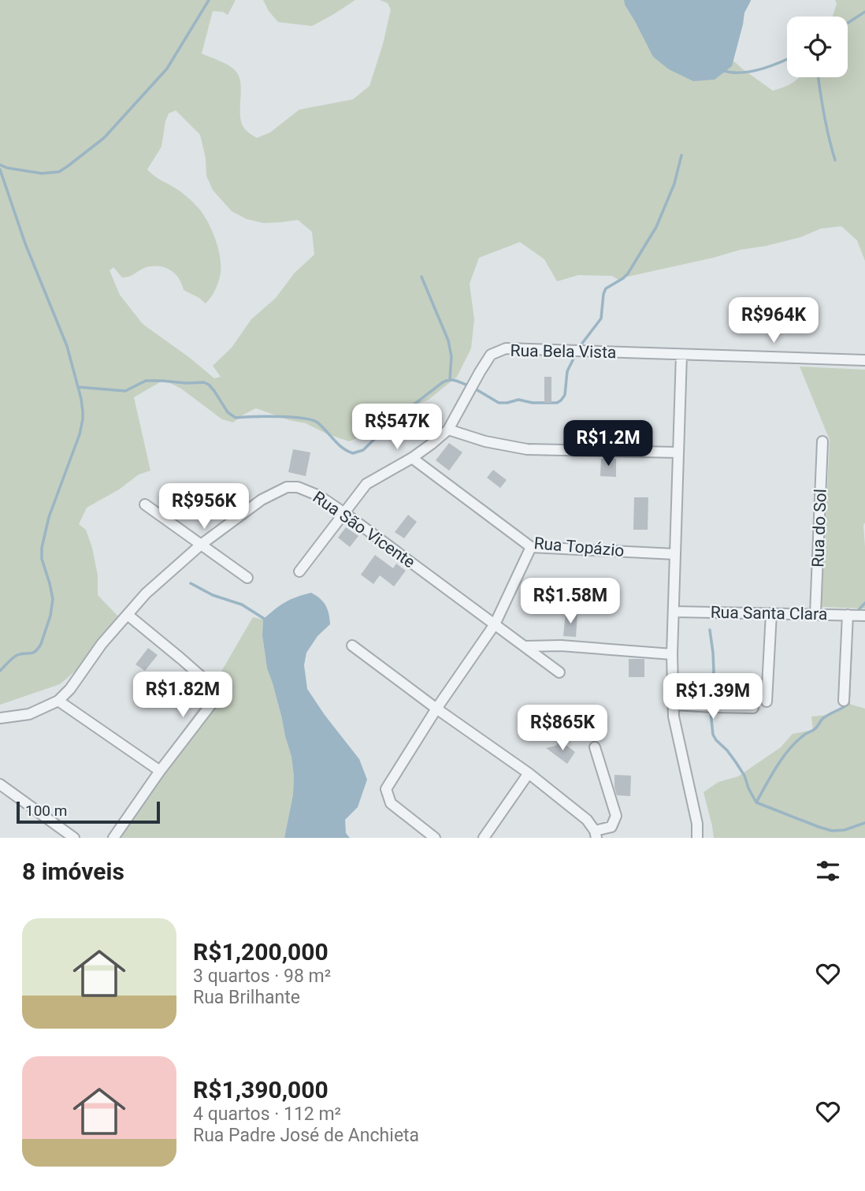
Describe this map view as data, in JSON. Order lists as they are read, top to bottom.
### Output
{
  "streets": {
    "street": [
      "Rua Bela Vista",
      "Rua do Sol",
      "Rua São Vicente",
      "Rua Topázio",
      "Rua Santa Clara"
    ]
  },
  "crossings": [
    ["Rua Bela Vista", "Rua São Vicente"],
    ["Rua Bela Vista", "Rua Topázio"],
    ["Rua do Sol", "Rua Santa Clara"]
  ],
  "scale_bar": "100 m",
  "page": {
    "price": [
      "R$964K",
      "R$547K",
      "R$1.2M",
      "R$956K",
      "R$1.58M",
      "R$1.82M",
      "R$1.39M",
      "R$865K"
    ],
    "scale": "100 m",
    "heading": "8 imóveis",
    "list": [
      {
        "name": "R$1,200,000",
        "note": "3 quartos · 98 m² · Rua Brilhante"
      },
      {
        "name": "R$1,390,000",
        "note": "4 quartos · 112 m² · Rua Padre José de Anchieta"
      }
    ]
  }
}
